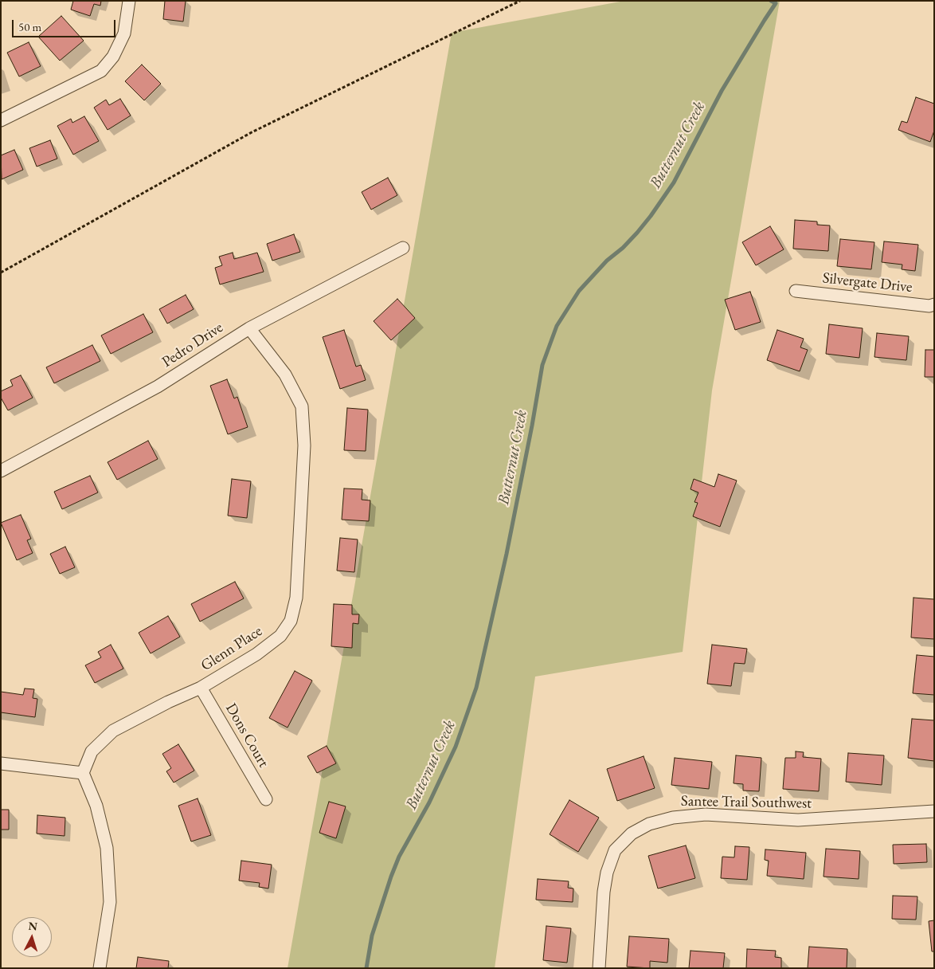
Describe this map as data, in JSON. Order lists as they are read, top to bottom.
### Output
{
  "streets": {
    "street": [
      "Silvergate Drive",
      "Pedro Drive",
      "Glenn Place",
      "Dons Court",
      "Santee Trail Southwest"
    ]
  },
  "crossings": [
    ["Pedro Drive", "Glenn Place"],
    ["Glenn Place", "Dons Court"]
  ],
  "water": ["Butternut Creek"],
  "scale_bar": "50 m",
  "north": "top"
}
